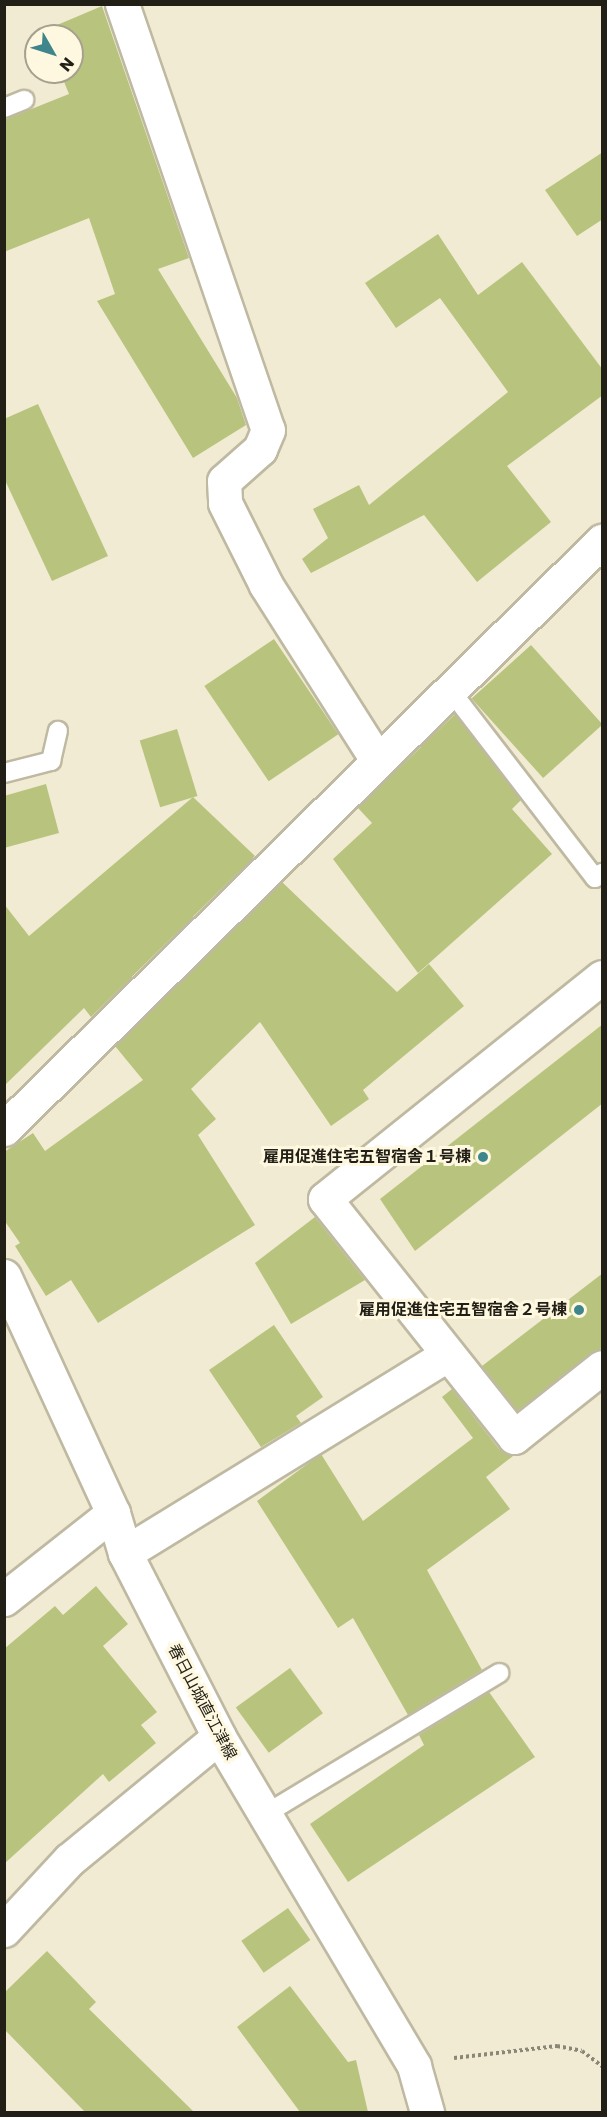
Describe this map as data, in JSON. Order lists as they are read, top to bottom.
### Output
{
  "streets": {
    "street": ["春日山城直江津線"]
  },
  "places": ["雇用促進住宅五智宿舎１号棟", "雇用促進住宅五智宿舎２号棟"],
  "north": "bottom right"
}
